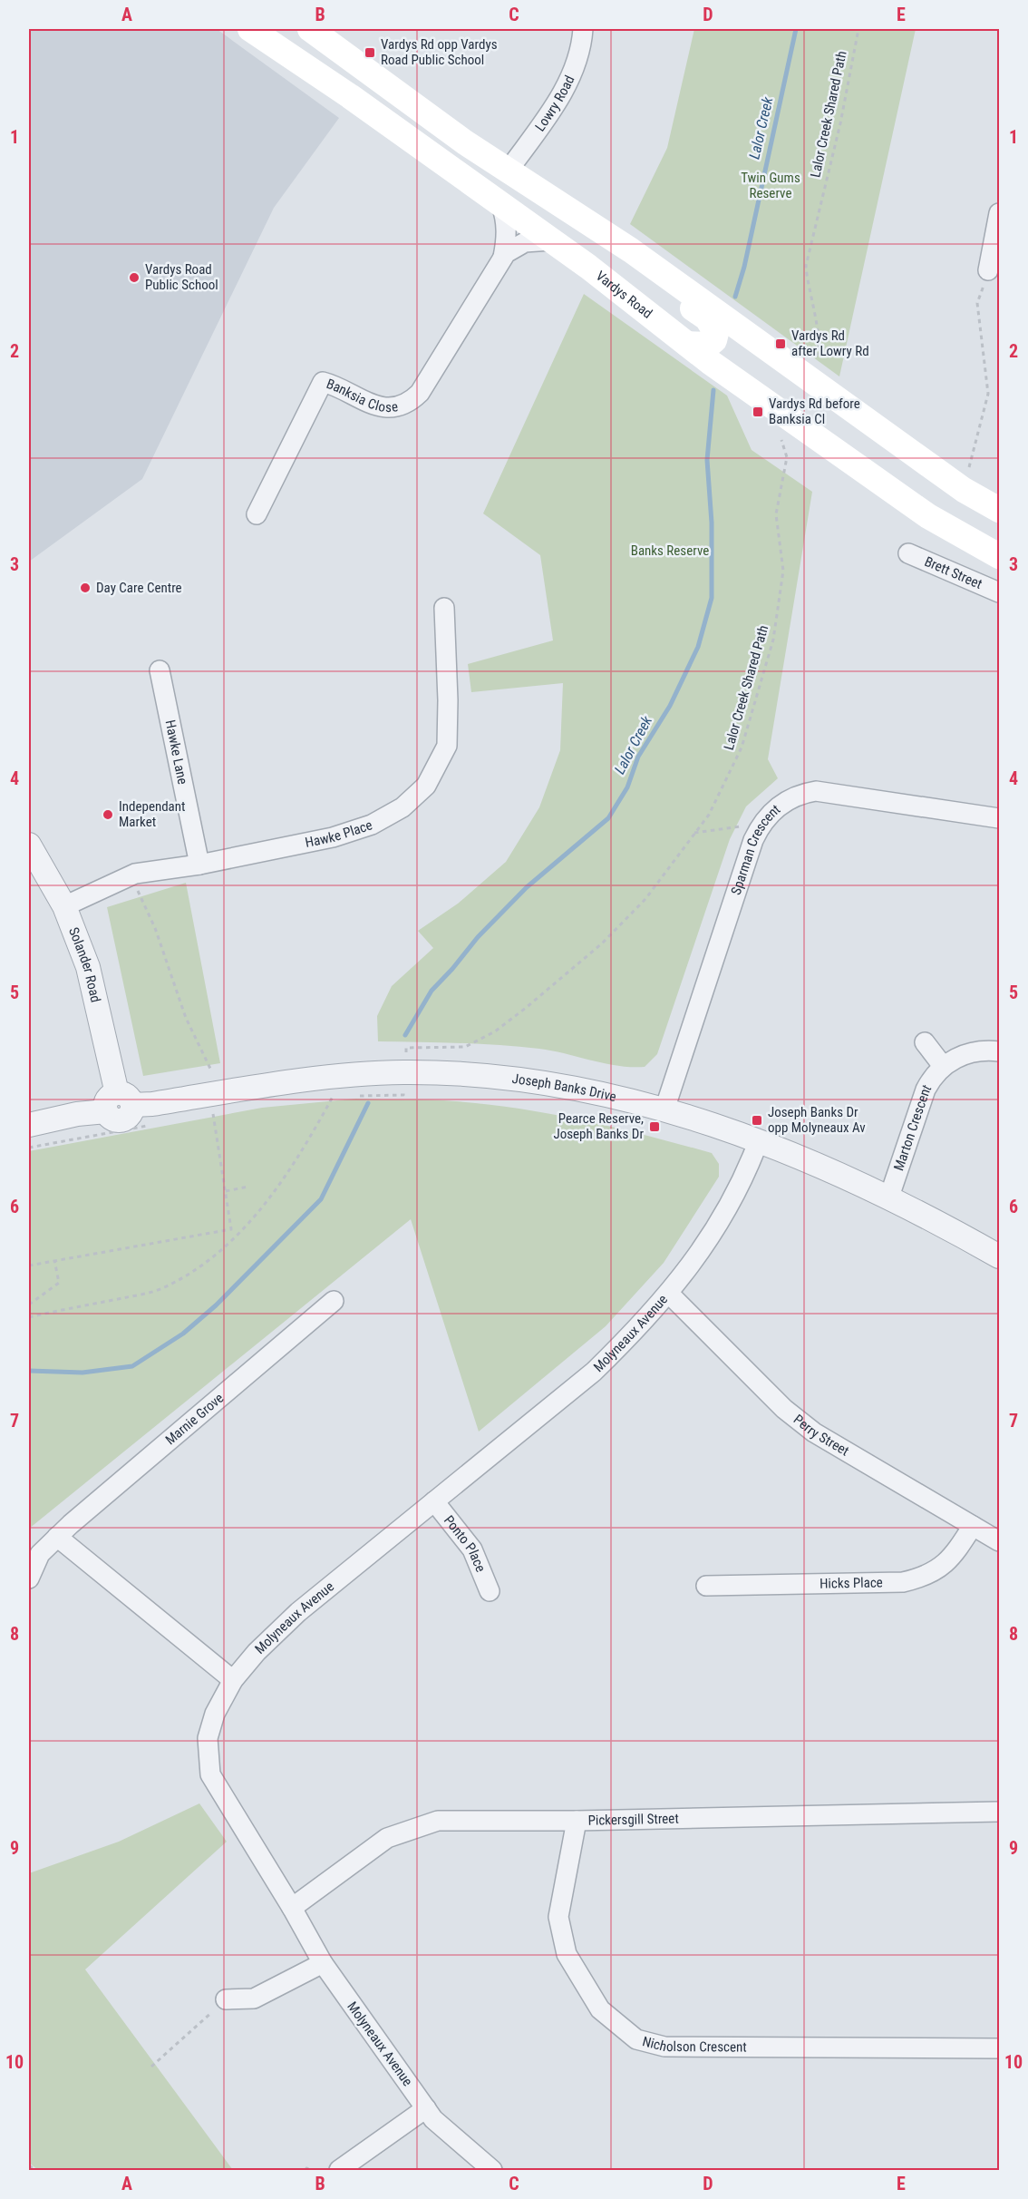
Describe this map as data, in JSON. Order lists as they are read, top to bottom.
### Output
{
  "streets": {
    "main road": ["Vardys Road"],
    "street": [
      "Lowry Road",
      "Banksia Close",
      "Brett Street",
      "Hawke Lane",
      "Hawke Place",
      "Sparman Crescent",
      "Solander Road",
      "Joseph Banks Drive",
      "Marton Crescent",
      "Molyneaux Avenue",
      "Marnie Grove",
      "Perry Street",
      "Ponto Place",
      "Hicks Place",
      "Pickersgill Street",
      "Nicholson Crescent"
    ],
    "path": ["Lalor Creek Shared Path"]
  },
  "crossings": [
    ["Vardys Road", "Banksia Close"],
    ["Hawke Lane", "Hawke Place"],
    ["Hawke Place", "Solander Road"],
    ["Sparman Crescent", "Joseph Banks Drive"],
    ["Solander Road", "Joseph Banks Drive"],
    ["Joseph Banks Drive", "Marton Crescent"],
    ["Joseph Banks Drive", "Molyneaux Avenue"],
    ["Molyneaux Avenue", "Perry Street"],
    ["Molyneaux Avenue", "Ponto Place"],
    ["Molyneaux Avenue", "Pickersgill Street"],
    ["Perry Street", "Hicks Place"],
    ["Pickersgill Street", "Nicholson Crescent"]
  ],
  "water": ["Lalor Creek"],
  "parks": ["Twin Gums Reserve", "Banks Reserve"],
  "places": {
    "transit": [
      "Vardys Rd opp Vardys Road Public School",
      "Vardys Rd after Lowry Rd",
      "Vardys Rd before Banksia Cl",
      "Joseph Banks Dr opp Molyneaux Av",
      "Pearce Reserve, Joseph Banks Dr"
    ],
    "other": ["Vardys Road Public School", "Day Care Centre", "Independant Market"]
  },
  "grid": {
    "columns": [
      "A",
      "B",
      "C",
      "D",
      "E"
    ],
    "rows": [
      "1",
      "2",
      "3",
      "4",
      "5",
      "6",
      "7",
      "8",
      "9",
      "10"
    ]
  }
}
